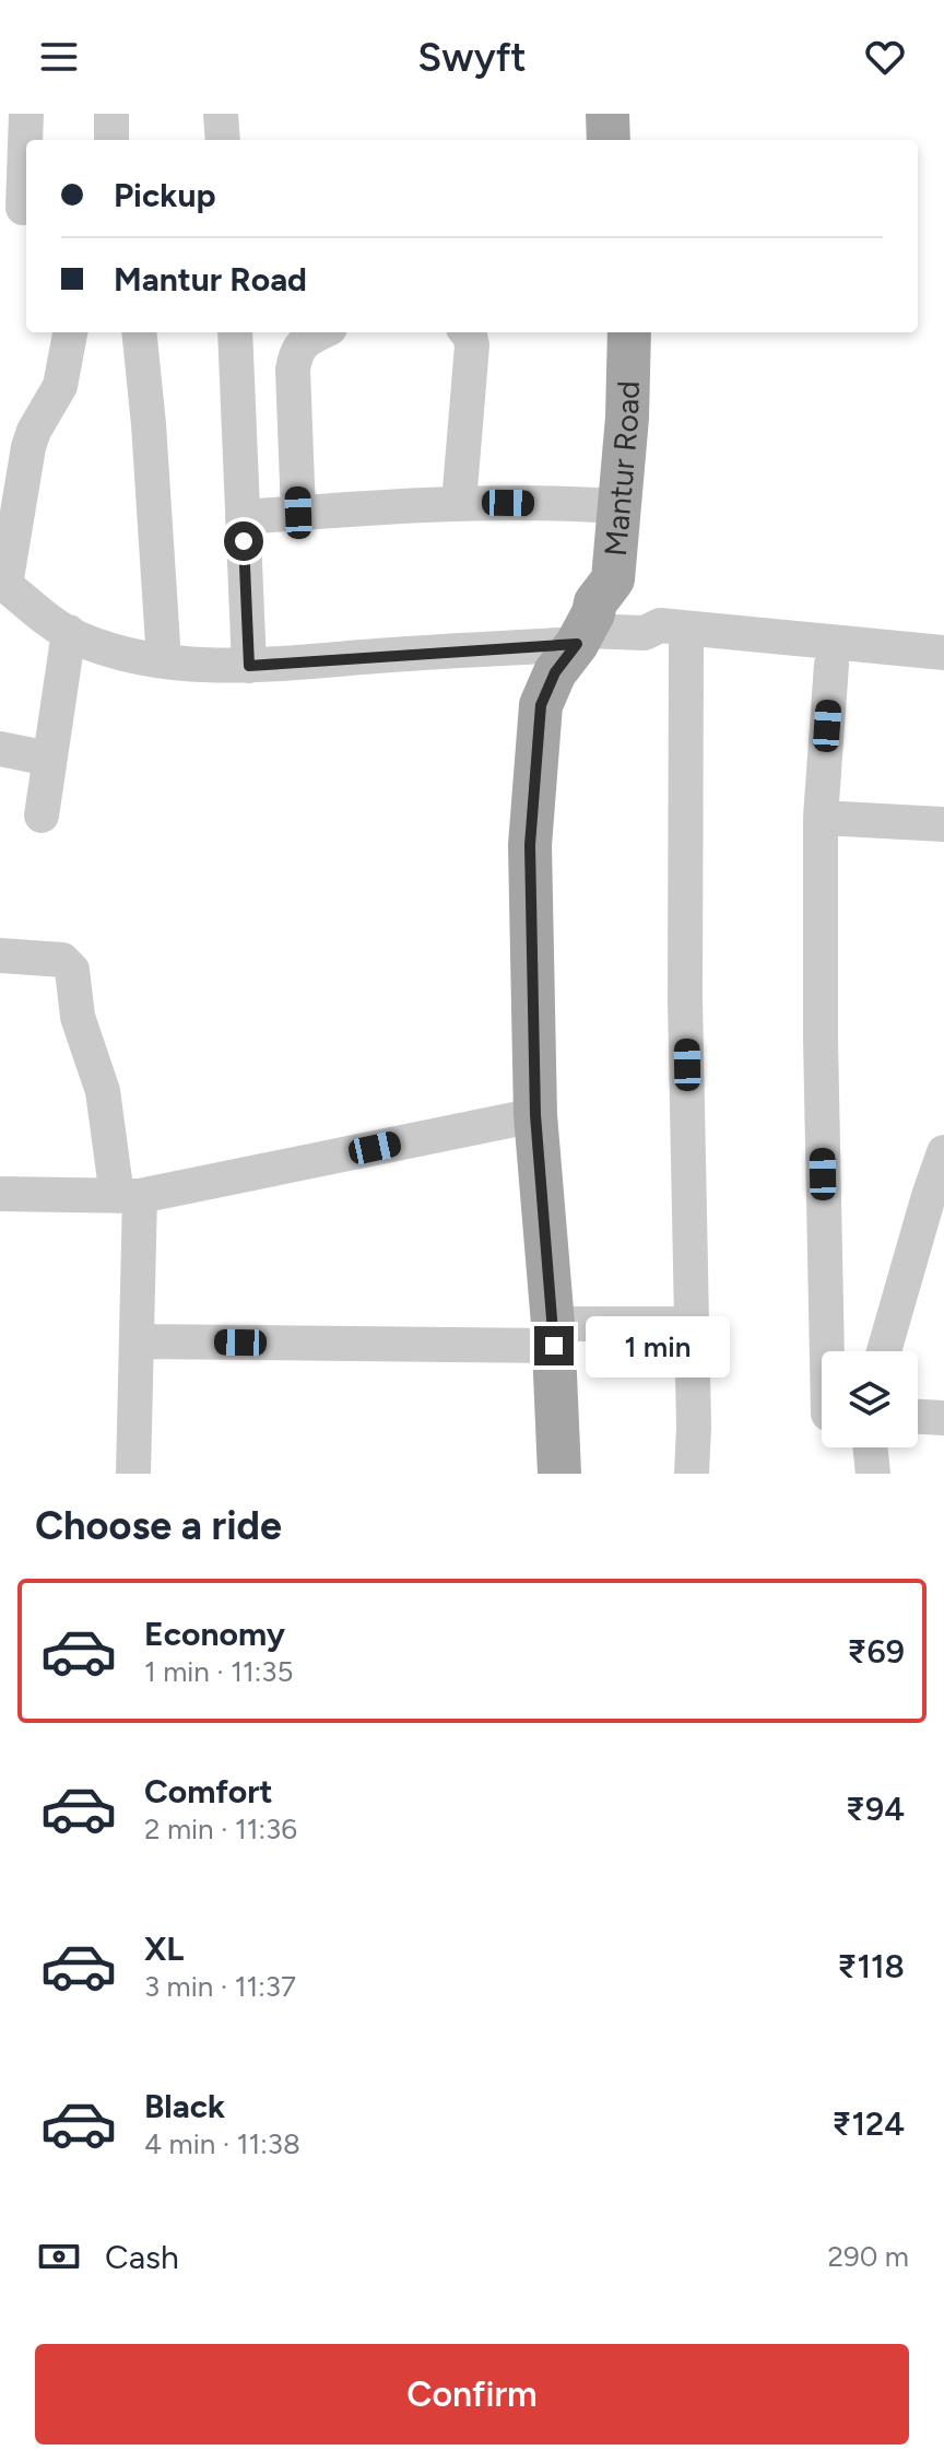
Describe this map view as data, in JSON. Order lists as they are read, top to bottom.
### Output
{
  "streets": {
    "main road": ["Mantur Road"]
  },
  "page": {
    "header": "Swyft",
    "banner": ["Pickup", "Mantur Road"],
    "bubble": "1 min",
    "heading": "Choose a ride",
    "list": [
      {
        "name": "Economy",
        "note": "1 min · 11:35",
        "value": "₹69"
      },
      {
        "name": "Comfort",
        "note": "2 min · 11:36",
        "value": "₹94"
      },
      {
        "name": "XL",
        "note": "3 min · 11:37",
        "value": "₹118"
      },
      {
        "name": "Black",
        "note": "4 min · 11:38",
        "value": "₹124"
      }
    ],
    "pay": ["Cash", "290 m"],
    "buttons": "Confirm"
  }
}
